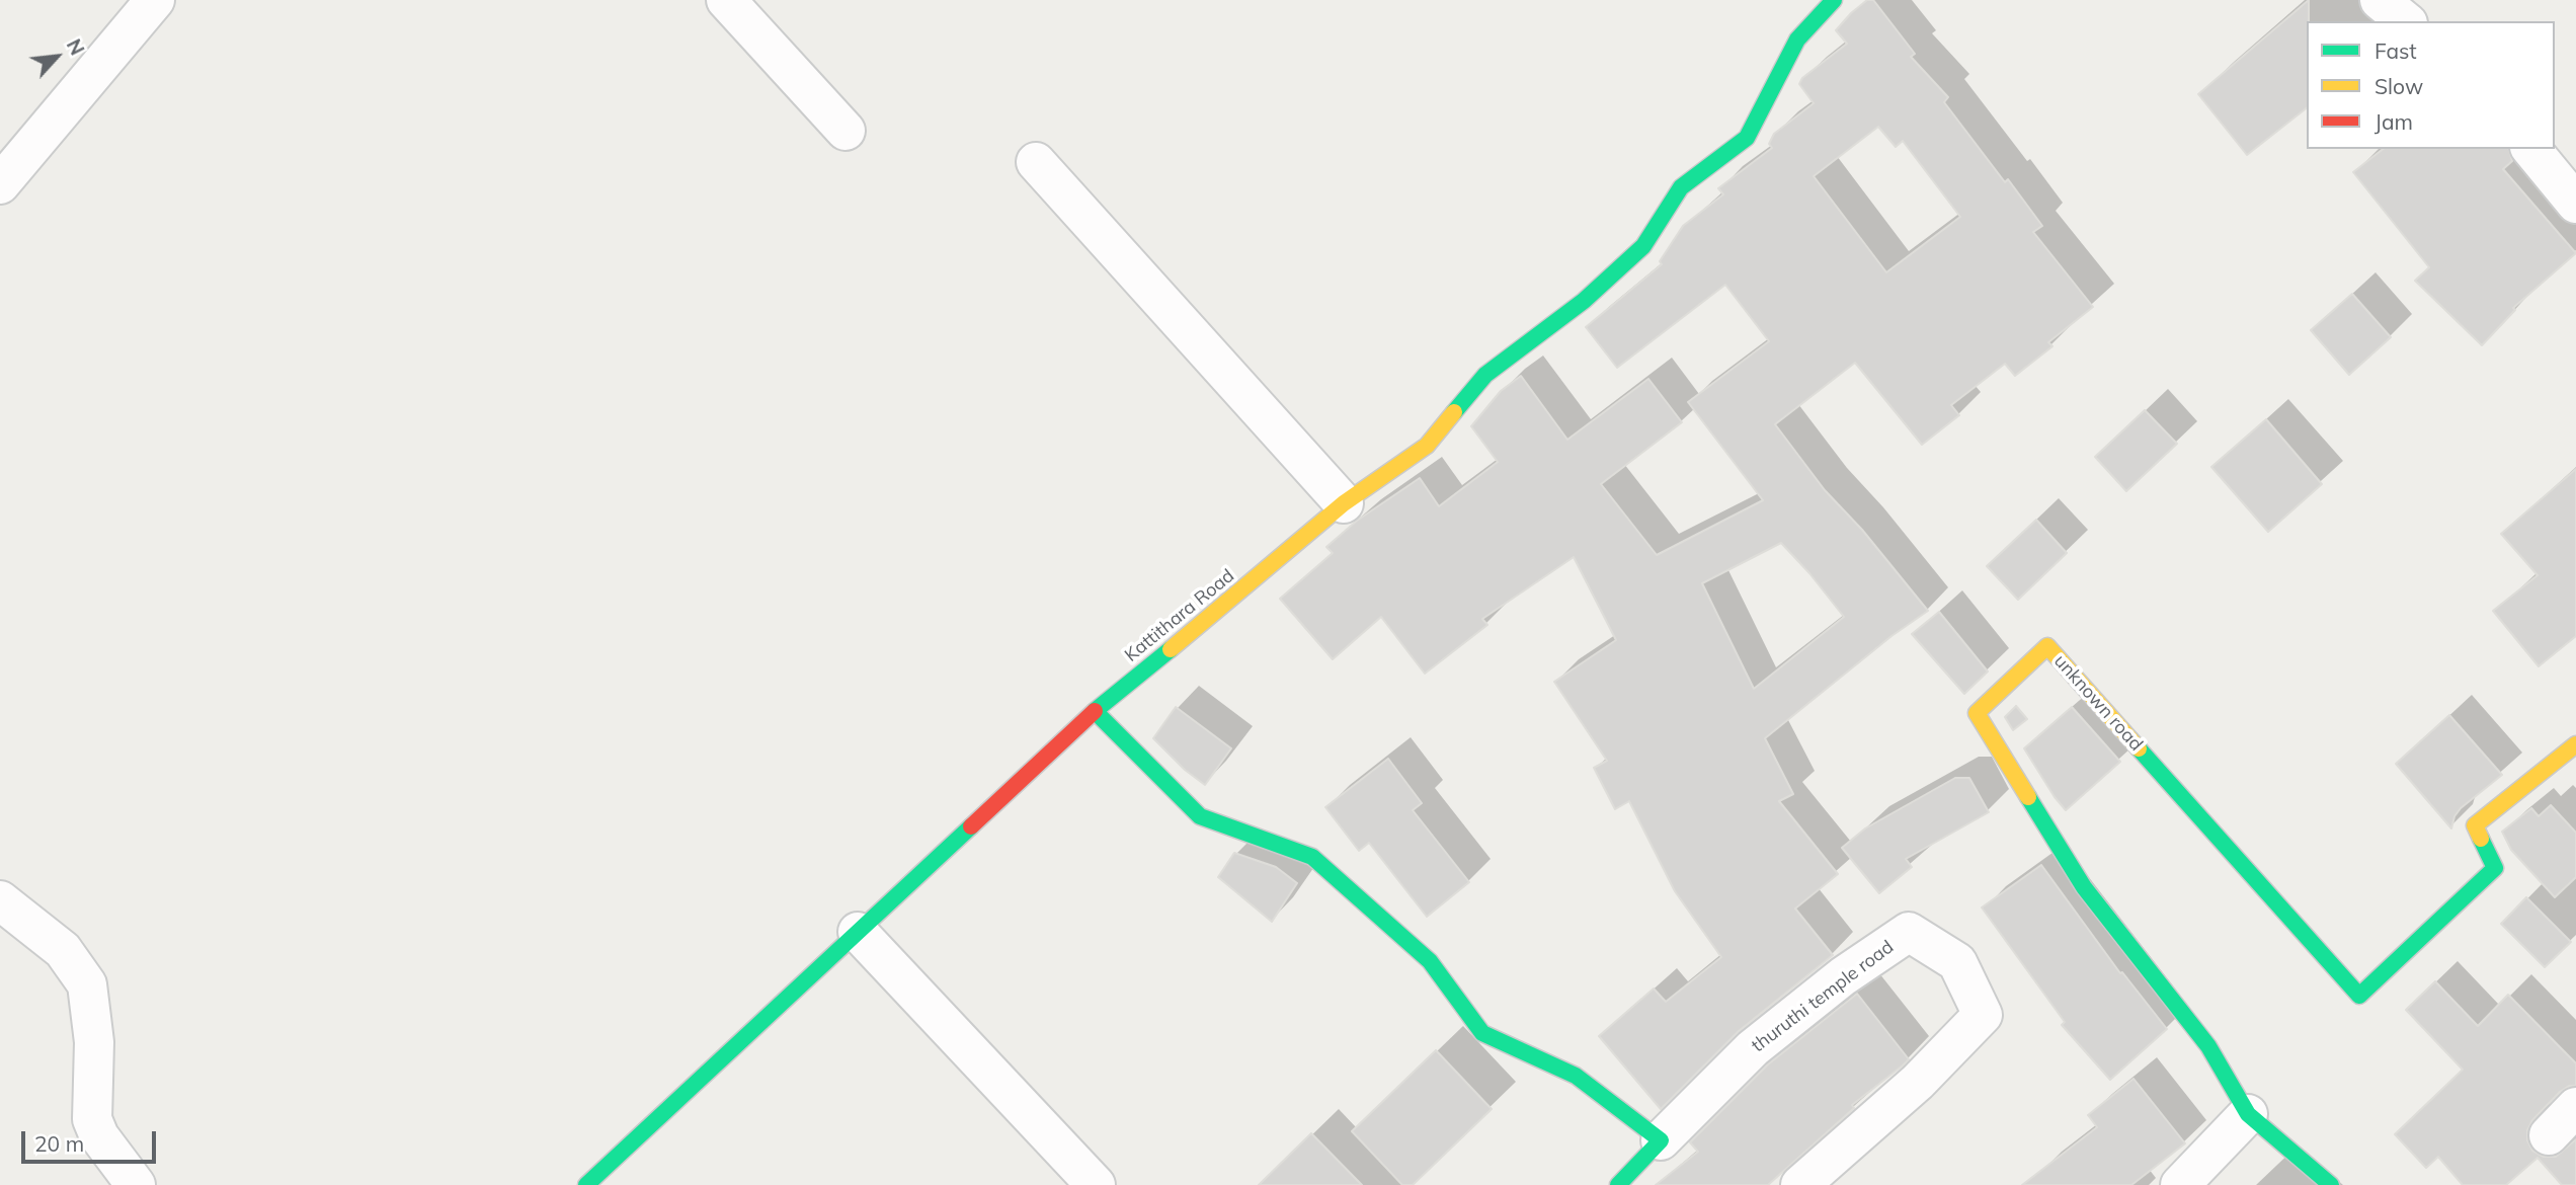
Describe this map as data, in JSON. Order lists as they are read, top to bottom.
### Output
{
  "streets": {
    "street": ["Kattithara Road", "unknown road", "thuruthi temple road"]
  },
  "legend": ["Fast", "Slow", "Jam"],
  "scale_bar": "20 m",
  "north": "top right"
}
